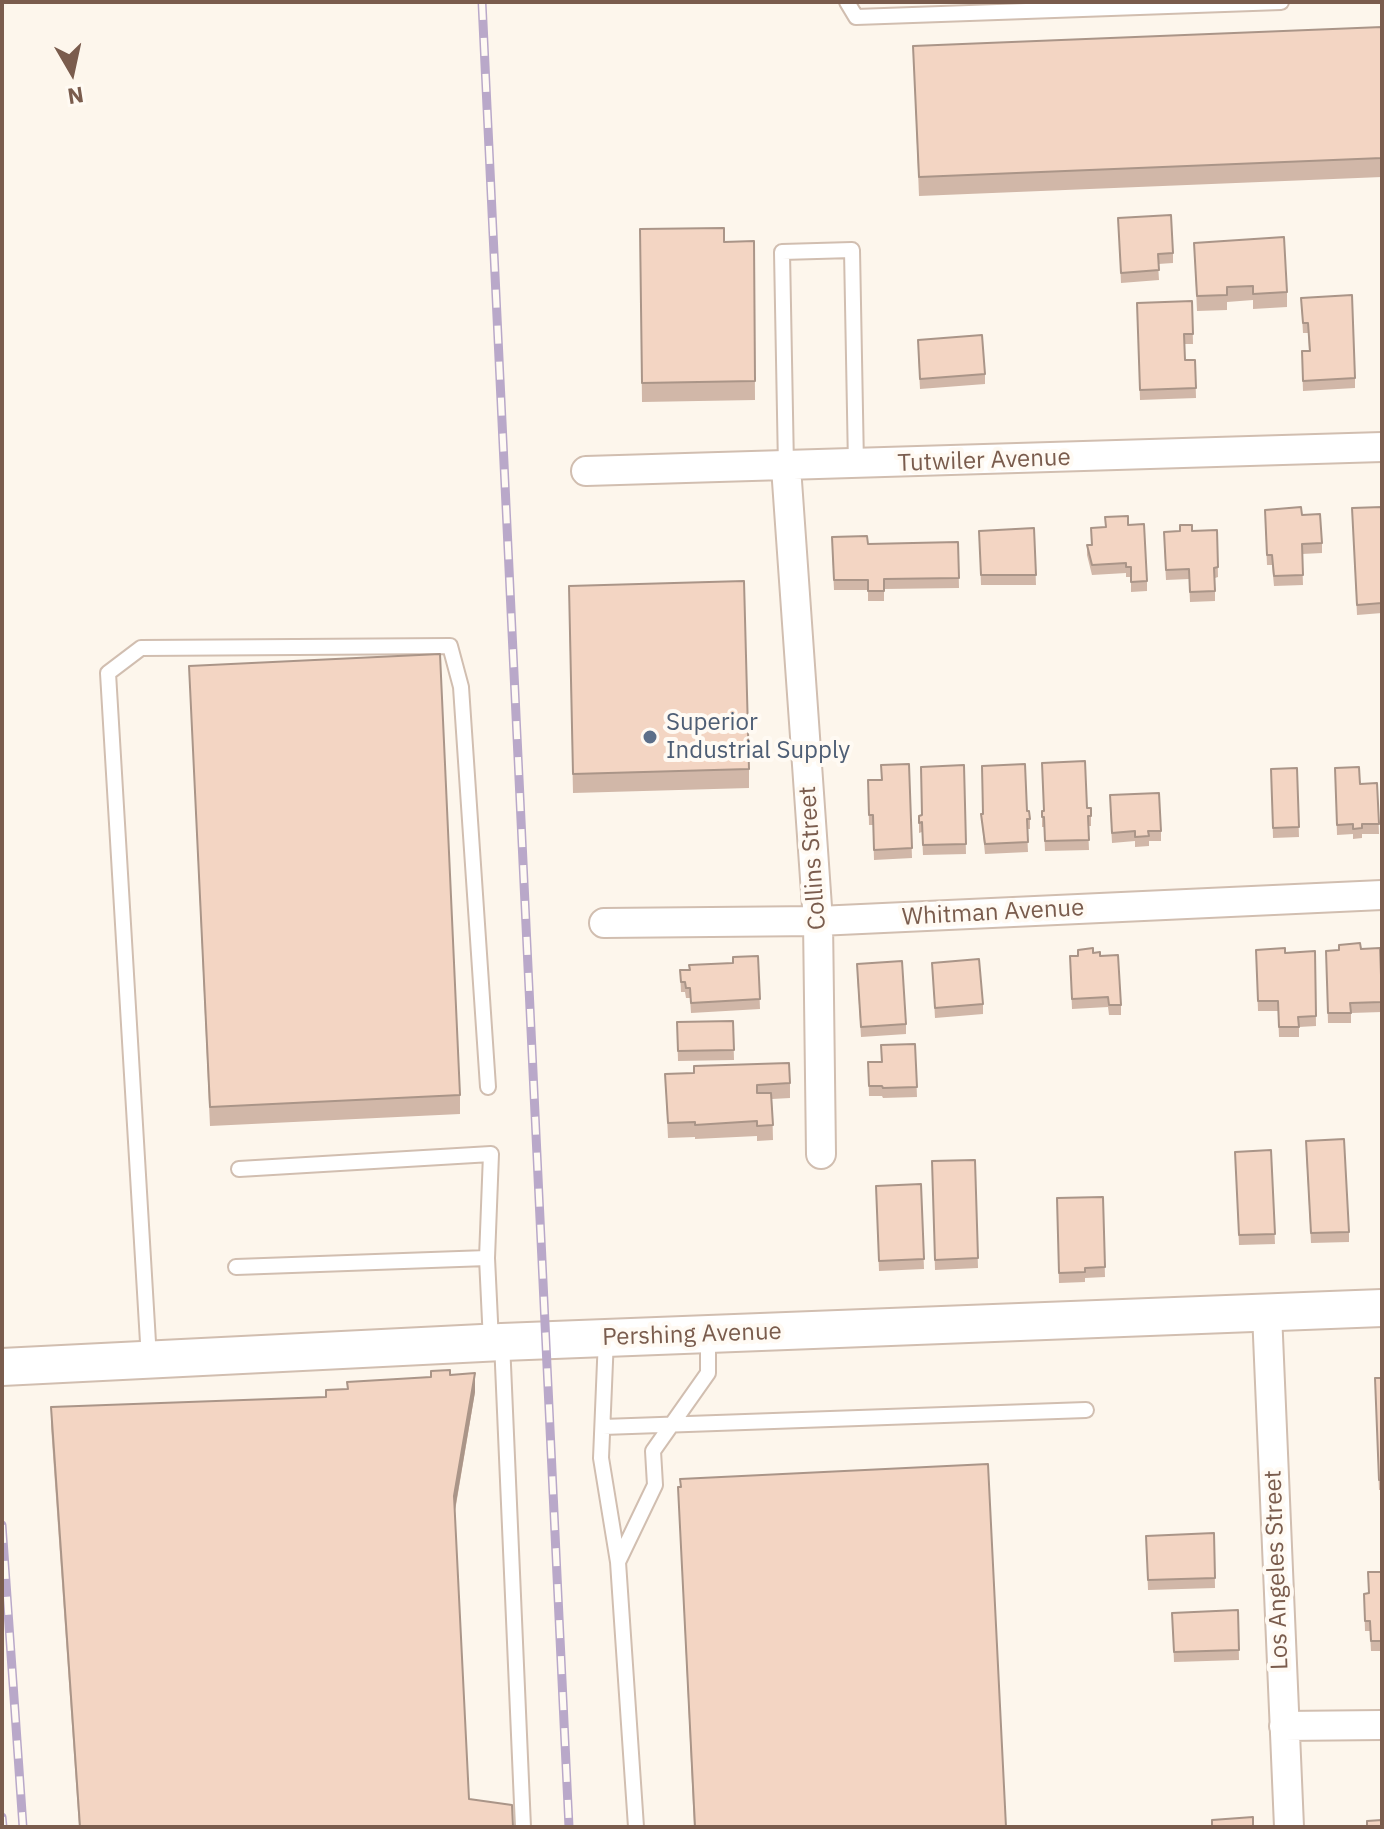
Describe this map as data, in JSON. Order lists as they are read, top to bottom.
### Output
{
  "streets": {
    "street": [
      "Tutwiler Avenue",
      "Collins Street",
      "Whitman Avenue",
      "Pershing Avenue",
      "Los Angeles Street"
    ]
  },
  "crossings": [
    ["Tutwiler Avenue", "Collins Street"],
    ["Collins Street", "Whitman Avenue"],
    ["Pershing Avenue", "Los Angeles Street"]
  ],
  "places": ["Superior Industrial Supply"],
  "north": "bottom"
}
